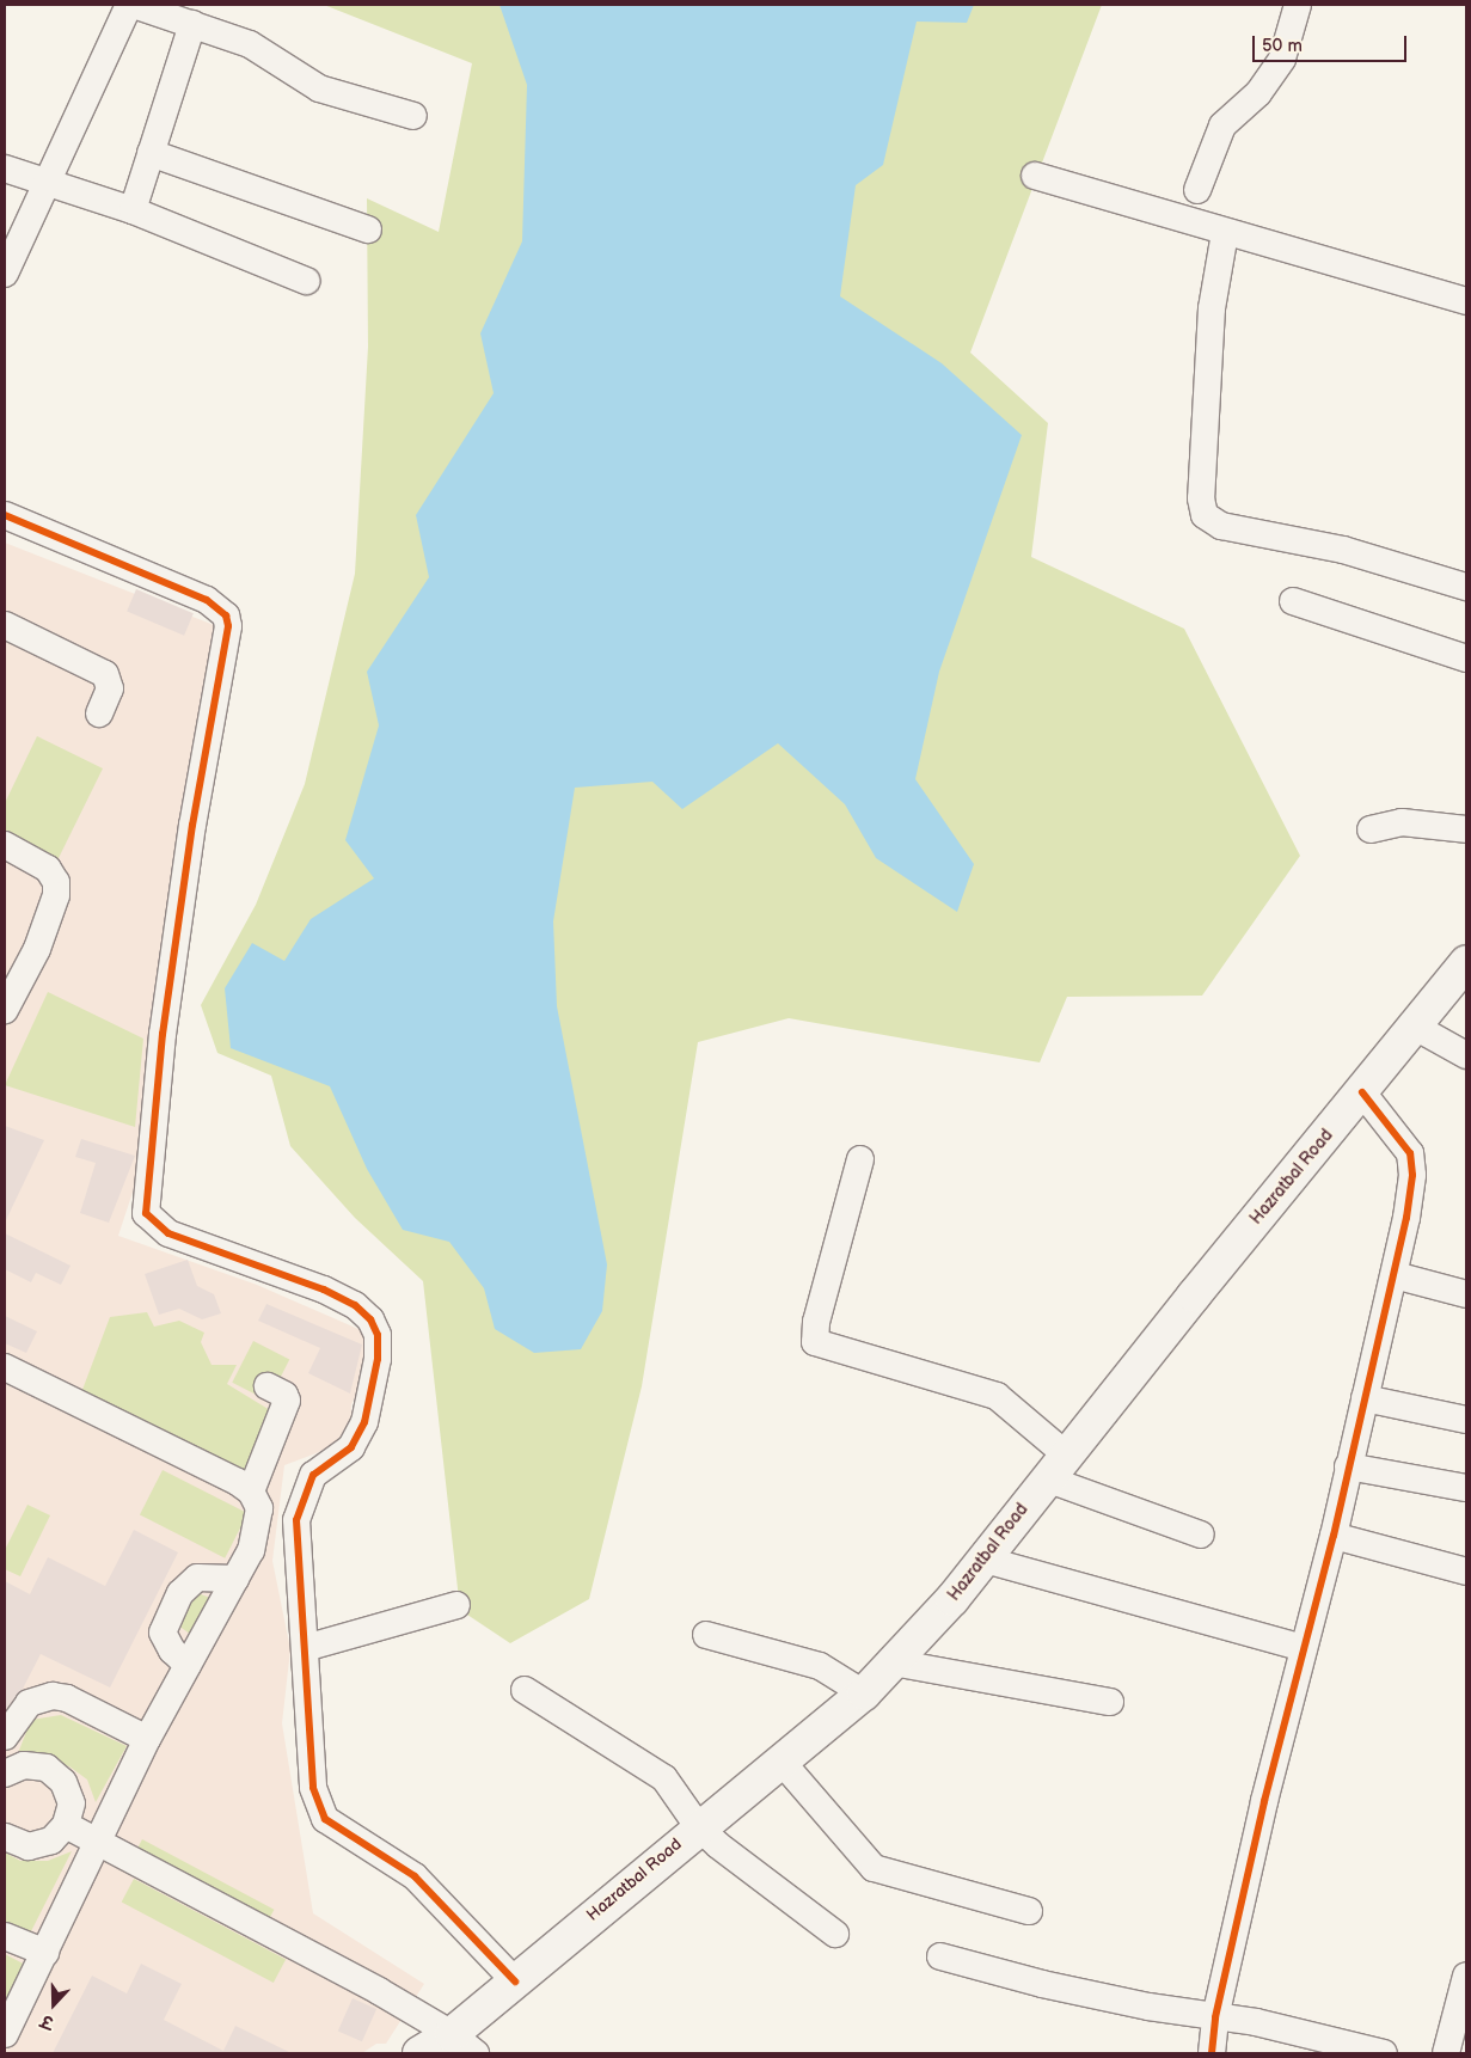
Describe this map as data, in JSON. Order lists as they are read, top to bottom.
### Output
{
  "streets": {
    "main road": ["Hazratbal Road"]
  },
  "scale_bar": "50 m",
  "north": "bottom"
}
